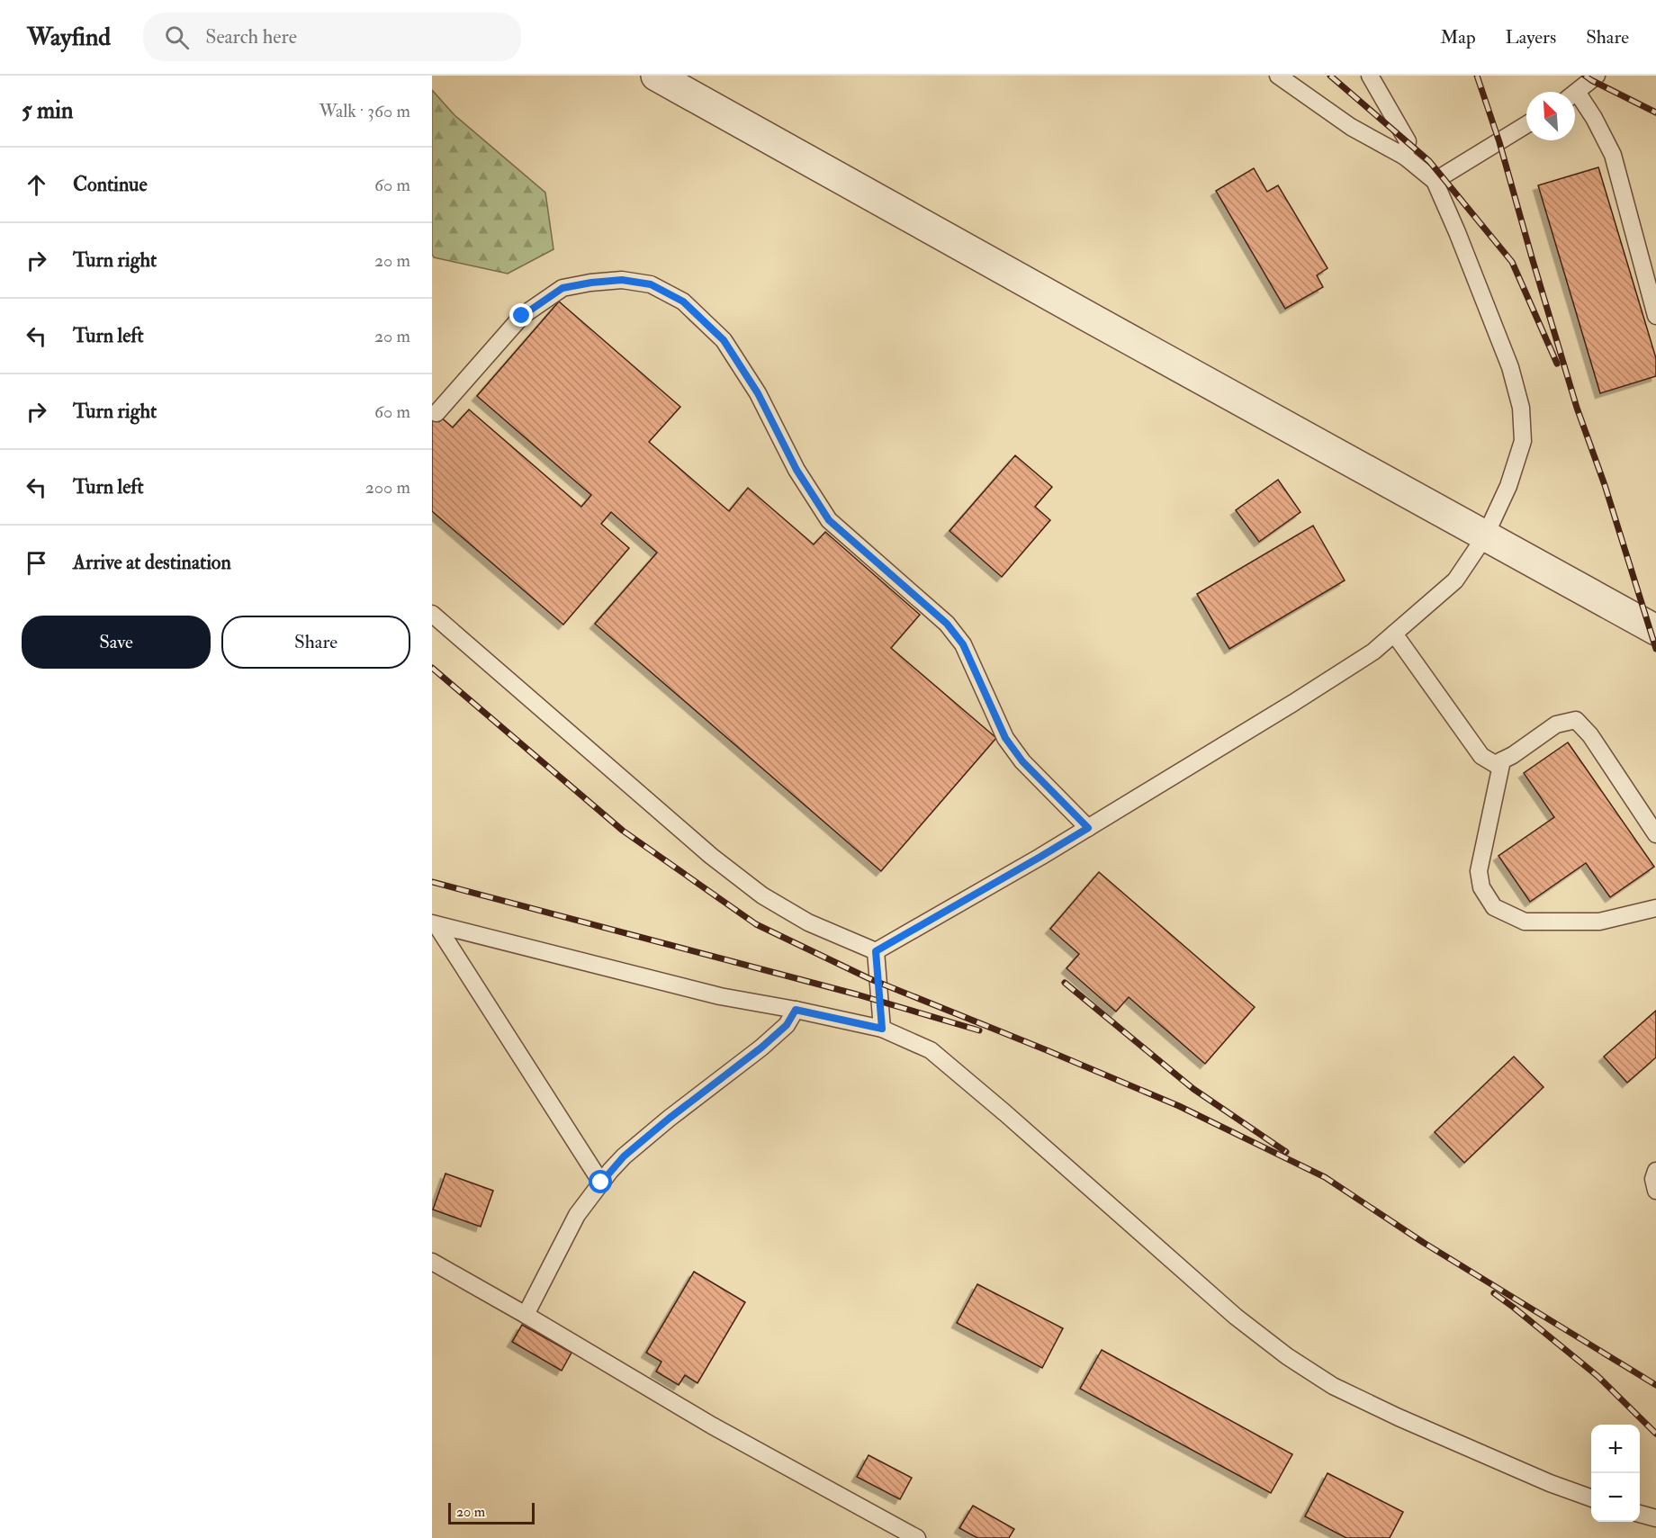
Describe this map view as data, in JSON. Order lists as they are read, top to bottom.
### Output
{
  "scale_bar": "20 m",
  "north": "top left",
  "page": {
    "header": "Wayfind",
    "search": "Search here",
    "nav": ["Map", "Layers", "Share"],
    "heading": ["5 min", "Walk · 360 m"],
    "list": [
      ["Continue", "60 m"],
      ["Turn right", "20 m"],
      ["Turn left", "20 m"],
      ["Turn right", "60 m"],
      ["Turn left", "200 m"],
      "Arrive at destination"
    ],
    "buttons": ["Save", "Share"],
    "map_buttons": ["+", "−"],
    "scale": "20 m"
  }
}
